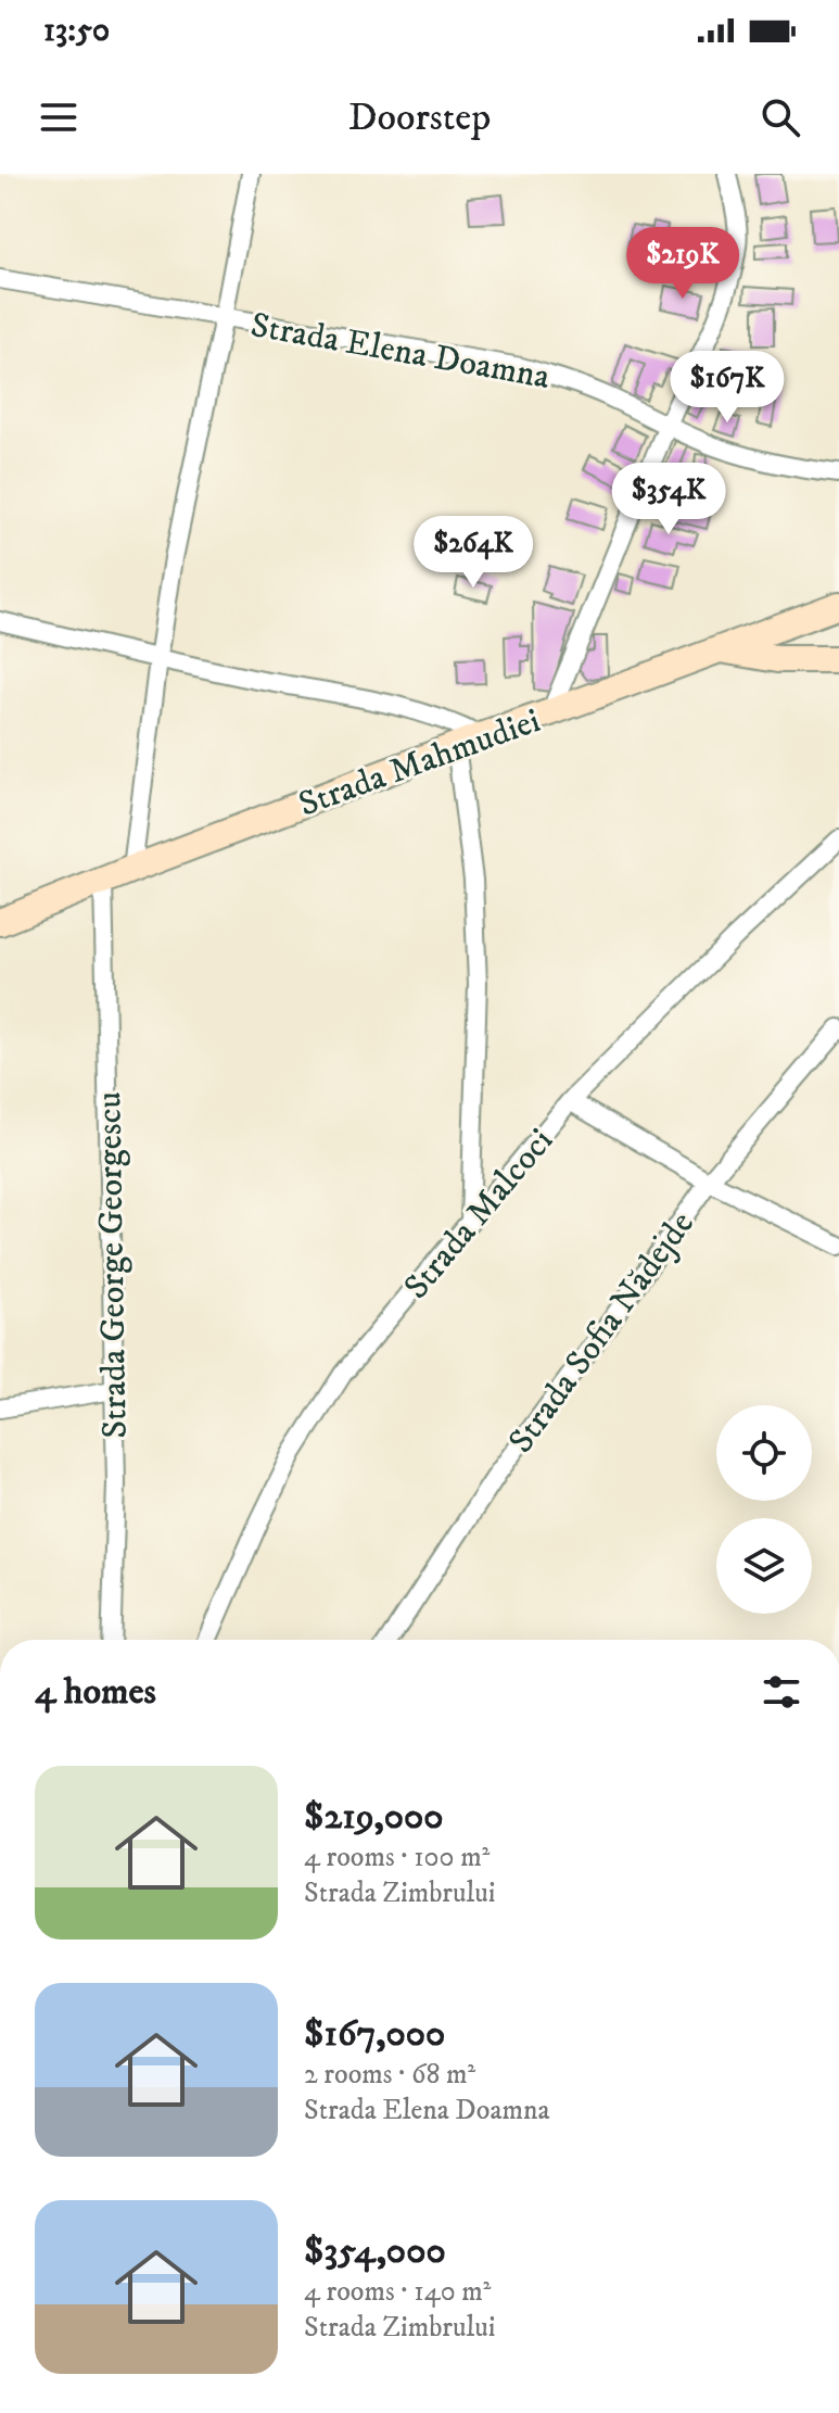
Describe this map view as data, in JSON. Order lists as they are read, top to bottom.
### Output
{
  "streets": {
    "main road": ["Strada Mahmudiei"],
    "street": [
      "Strada Elena Doamna",
      "Strada Malcoci",
      "Strada George Georgescu",
      "Strada Sofia Nădejde"
    ]
  },
  "crossings": [
    ["Strada Mahmudiei", "Strada George Georgescu"]
  ],
  "page": {
    "status": "13:50",
    "header": "Doorstep",
    "price": [
      "$219K",
      "$167K",
      "$354K",
      "$264K"
    ],
    "heading": "4 homes",
    "list": [
      {
        "name": "$219,000",
        "note": "4 rooms · 100 m² · Strada Zimbrului"
      },
      {
        "name": "$167,000",
        "note": "2 rooms · 68 m² · Strada Elena Doamna"
      },
      {
        "name": "$354,000",
        "note": "4 rooms · 140 m² · Strada Zimbrului"
      }
    ]
  }
}
